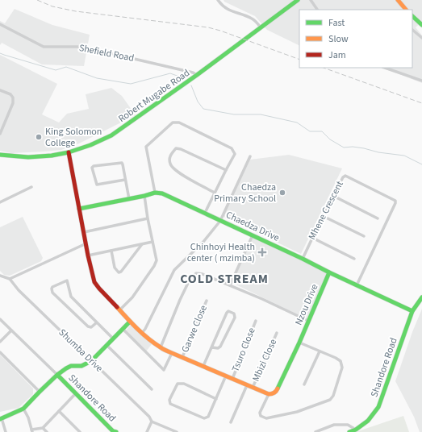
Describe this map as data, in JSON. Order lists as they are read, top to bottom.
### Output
{
  "streets": {
    "main road": [
      "Robert Mugabe Road",
      "Chaedza Drive",
      "Nzou Drive",
      "Shandore Road"
    ],
    "street": [
      "Shefield Road",
      "Mhene Crescent",
      "Garwe Close",
      "Tsuro Close",
      "Shumba Drive",
      "Mbizi Close"
    ]
  },
  "crossings": [
    ["Shefield Road", "Robert Mugabe Road"],
    ["Mhene Crescent", "Chaedza Drive"],
    ["Chaedza Drive", "Nzou Drive"],
    ["Chaedza Drive", "Shandore Road"]
  ],
  "districts": ["COLD STREAM"],
  "places": {
    "other": ["King Solomon College", "Chaedza Primary School"],
    "health": ["Chinhoyi Health center ( mzimba)"]
  },
  "legend": ["Fast", "Slow", "Jam"]
}
